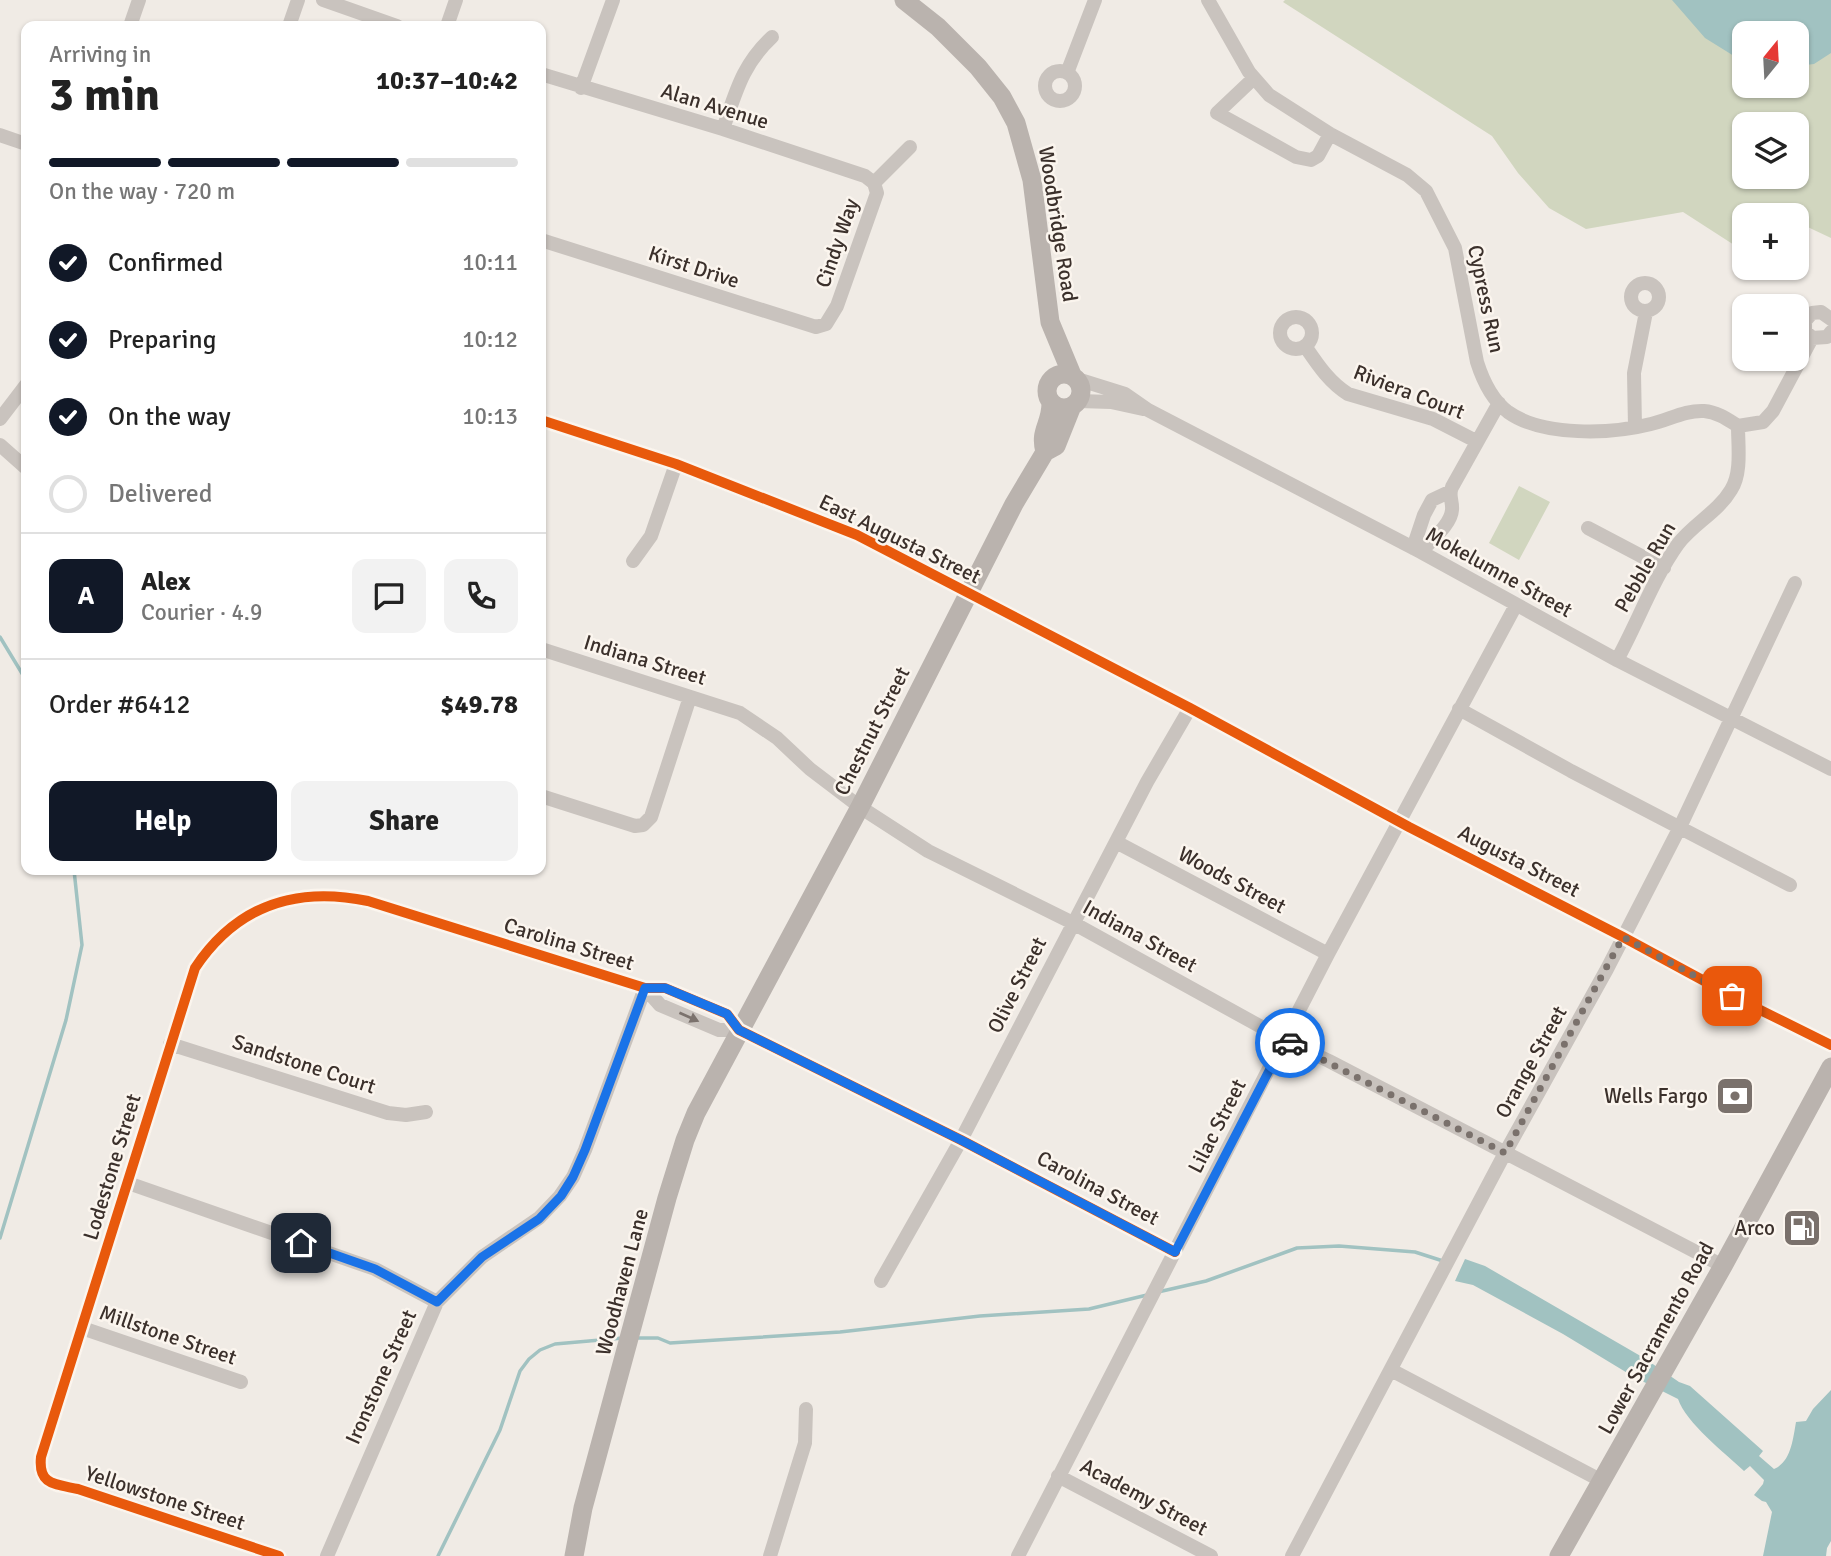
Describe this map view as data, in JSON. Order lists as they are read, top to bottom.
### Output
{
  "streets": {
    "street": [
      "Alan Avenue",
      "Woodbridge Road",
      "Cindy Way",
      "Kirst Drive",
      "Cypress Run",
      "Riviera Court",
      "East Augusta Street",
      "Pebble Run",
      "Mokelumne Street",
      "Indiana Street",
      "Chestnut Street",
      "Augusta Street",
      "Woods Street",
      "Carolina Street",
      "Olive Street",
      "Orange Street",
      "Sandstone Court",
      "Lilac Street",
      "Lodestone Street",
      "Woodhaven Lane",
      "Millstone Street",
      "Lower Sacramento Road",
      "Ironstone Street",
      "Academy Street",
      "Yellowstone Street"
    ]
  },
  "crossings": [
    ["Alan Avenue", "Cindy Way"],
    ["Woodbridge Road", "Mokelumne Street"],
    ["Woodbridge Road", "Chestnut Street"],
    ["Cindy Way", "Kirst Drive"],
    ["Cypress Run", "Pebble Run"],
    ["East Augusta Street", "Chestnut Street"],
    ["East Augusta Street", "Augusta Street"],
    ["East Augusta Street", "Olive Street"],
    ["Pebble Run", "Mokelumne Street"],
    ["Mokelumne Street", "Chestnut Street"],
    ["Mokelumne Street", "Orange Street"],
    ["Mokelumne Street", "Lilac Street"],
    ["Indiana Street", "Chestnut Street"],
    ["Indiana Street", "Olive Street"],
    ["Indiana Street", "Orange Street"],
    ["Indiana Street", "Lilac Street"],
    ["Indiana Street", "Lower Sacramento Road"],
    ["Chestnut Street", "Carolina Street"],
    ["Chestnut Street", "Woodhaven Lane"],
    ["Augusta Street", "Olive Street"],
    ["Augusta Street", "Orange Street"],
    ["Augusta Street", "Lilac Street"],
    ["Woods Street", "Olive Street"],
    ["Woods Street", "Lilac Street"],
    ["Carolina Street", "Olive Street"],
    ["Carolina Street", "Lilac Street"],
    ["Carolina Street", "Lodestone Street"],
    ["Carolina Street", "Woodhaven Lane"],
    ["Carolina Street", "Ironstone Street"],
    ["Sandstone Court", "Lodestone Street"],
    ["Lilac Street", "Academy Street"],
    ["Lodestone Street", "Millstone Street"],
    ["Lodestone Street", "Yellowstone Street"]
  ],
  "places": {
    "bank": ["Wells Fargo"],
    "fuel station": ["Arco"]
  },
  "north": "top",
  "page": {
    "map_buttons": ["+", "−"],
    "heading": ["3 min", "Arriving in", "10:37–10:42"],
    "panel": [
      "Alex",
      "Courier · 4.9",
      "Order #6412",
      "$49.78"
    ],
    "bar": "On the way · 720 m",
    "list": [
      ["Confirmed", "10:11"],
      ["Preparing", "10:12"],
      ["On the way", "10:13"],
      "Delivered"
    ],
    "round": "A",
    "buttons": ["Help", "Share"]
  }
}
